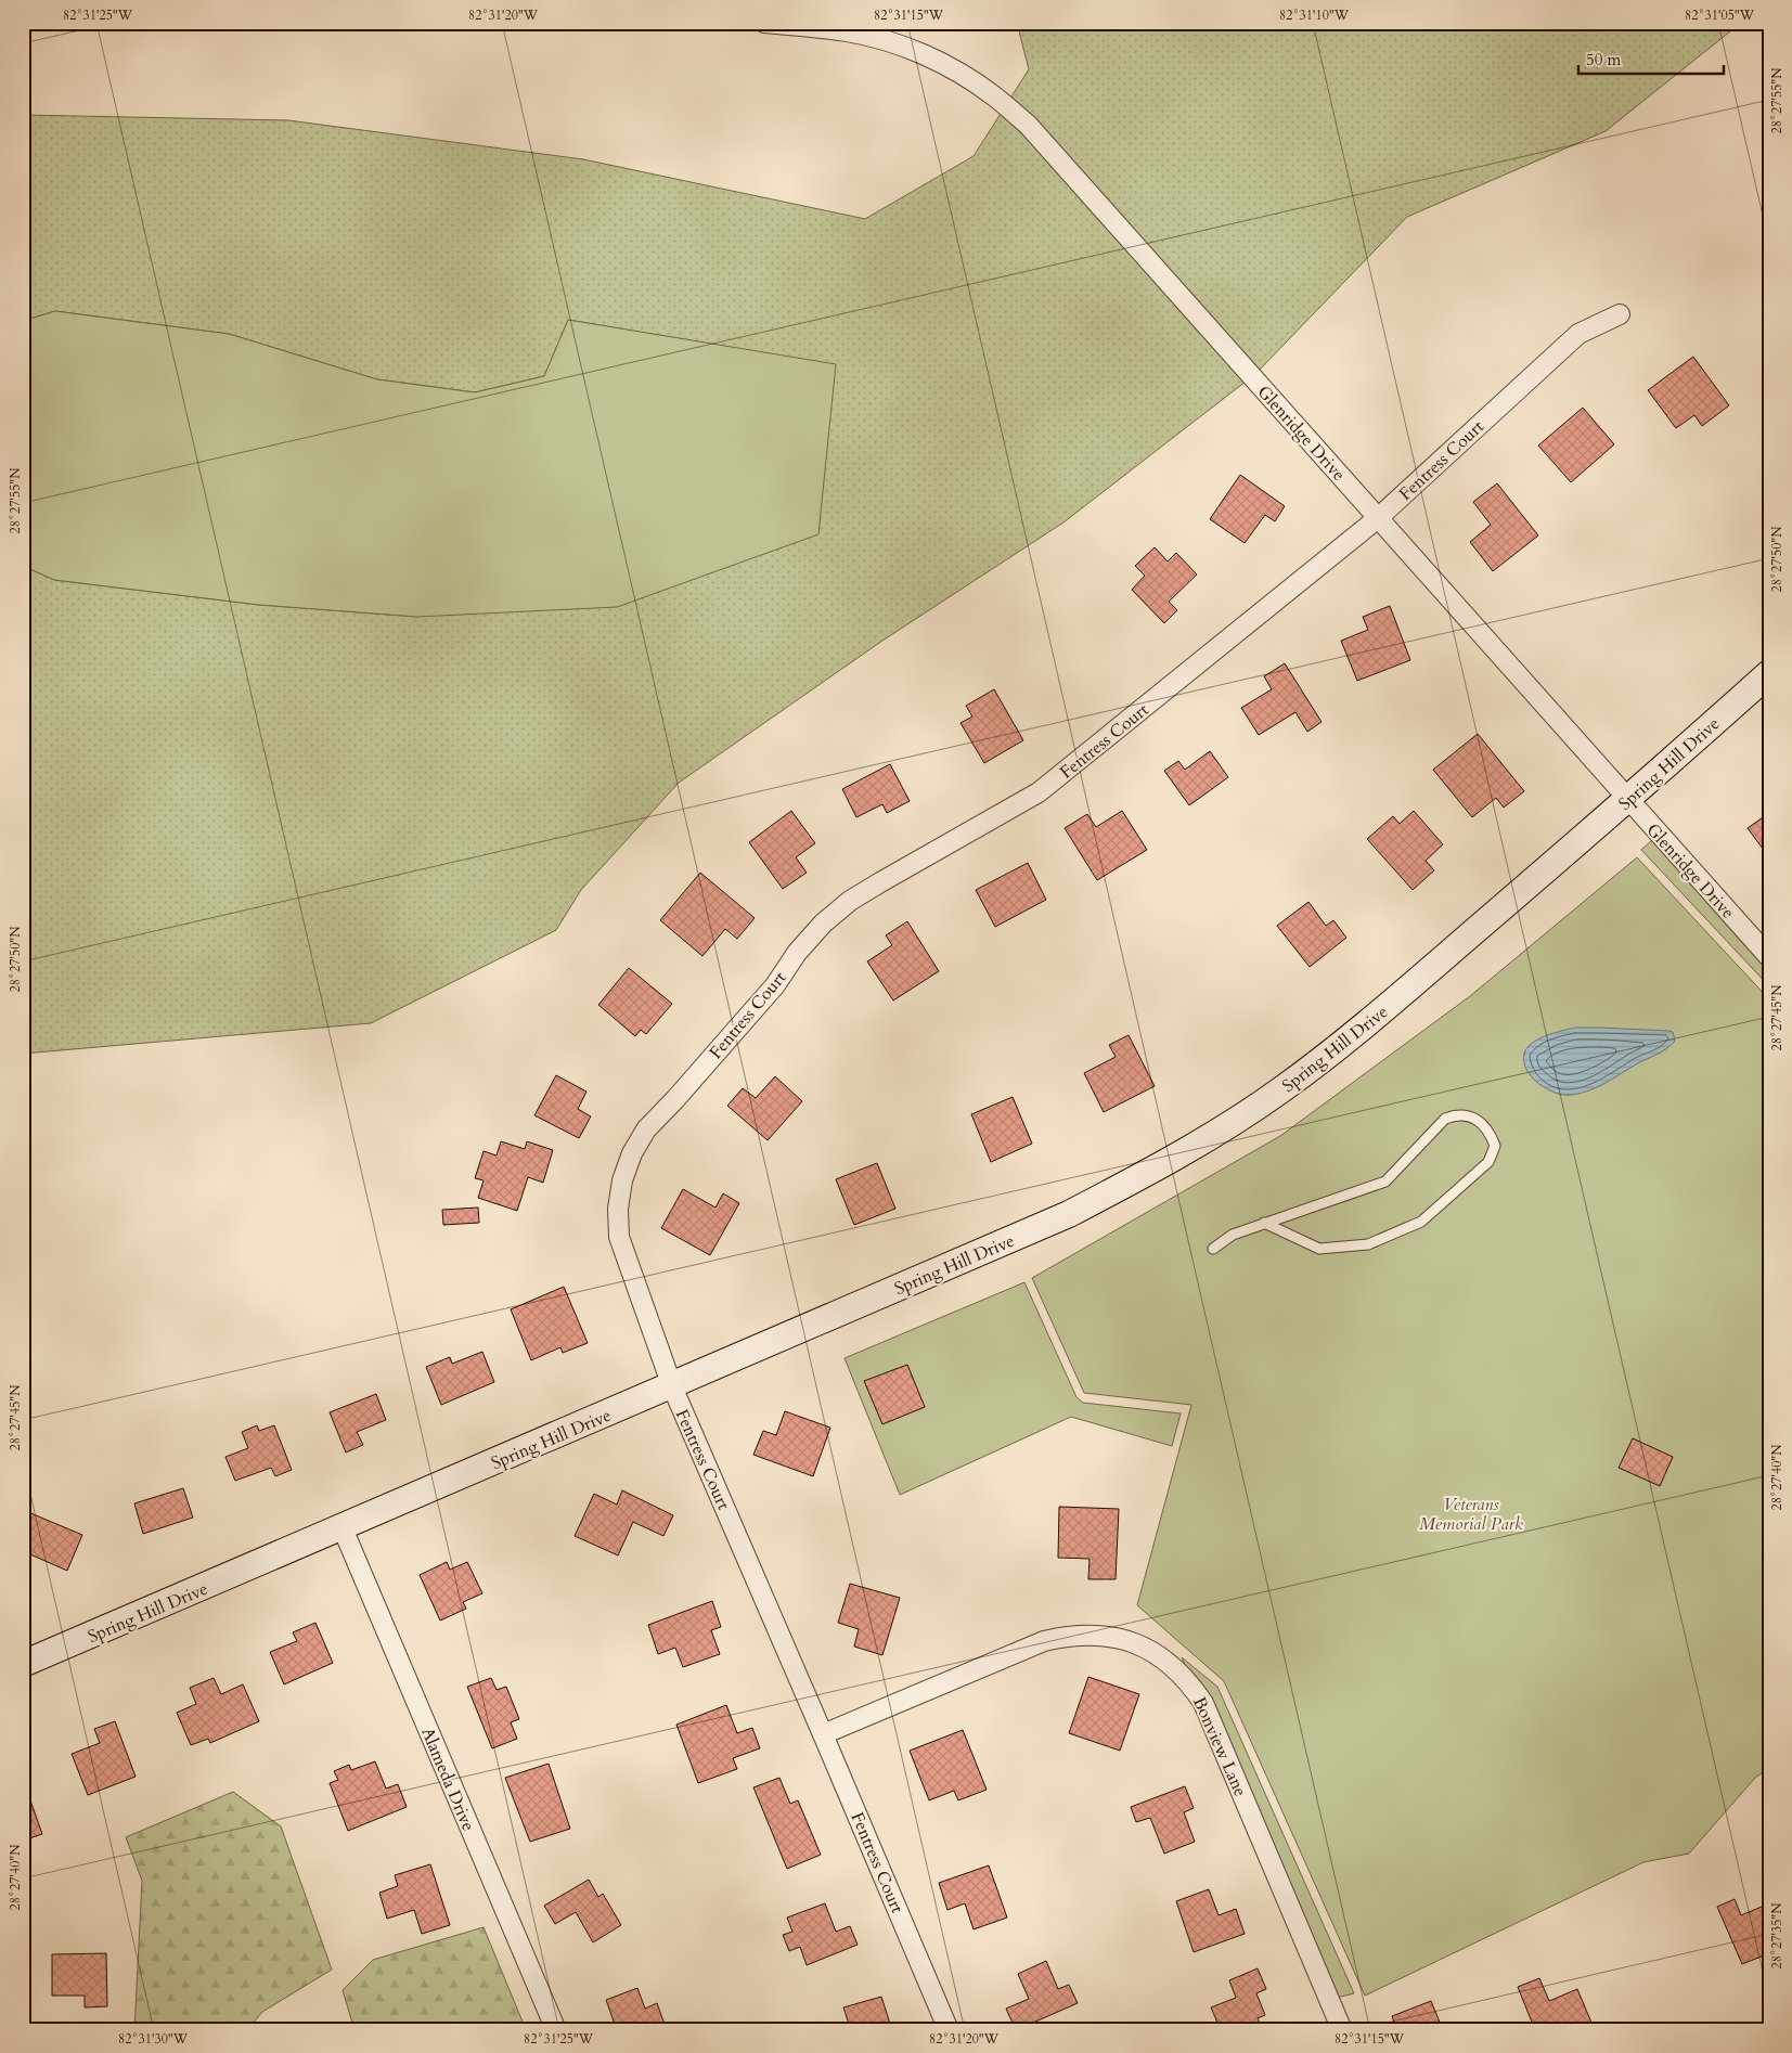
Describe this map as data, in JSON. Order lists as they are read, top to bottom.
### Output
{
  "streets": {
    "main road": ["Spring Hill Drive"],
    "street": [
      "Glenridge Drive",
      "Fentress Court",
      "Bonview Lane",
      "Alameda Drive"
    ]
  },
  "crossings": [
    ["Glenridge Drive", "Fentress Court"],
    ["Glenridge Drive", "Spring Hill Drive"],
    ["Fentress Court", "Spring Hill Drive"],
    ["Fentress Court", "Bonview Lane"],
    ["Spring Hill Drive", "Alameda Drive"]
  ],
  "parks": ["Veterans Memorial Park"],
  "scale_bar": "50 m",
  "coordinates": [
    "82°31'25\"W",
    "82°31'20\"W",
    "82°31'15\"W",
    "82°31'10\"W",
    "82°31'05\"W",
    "28°27'55\"N",
    "28°27'50\"N",
    "28°27'45\"N",
    "28°27'40\"N",
    "28°27'35\"N",
    "82°31'30\"W"
  ]
}
